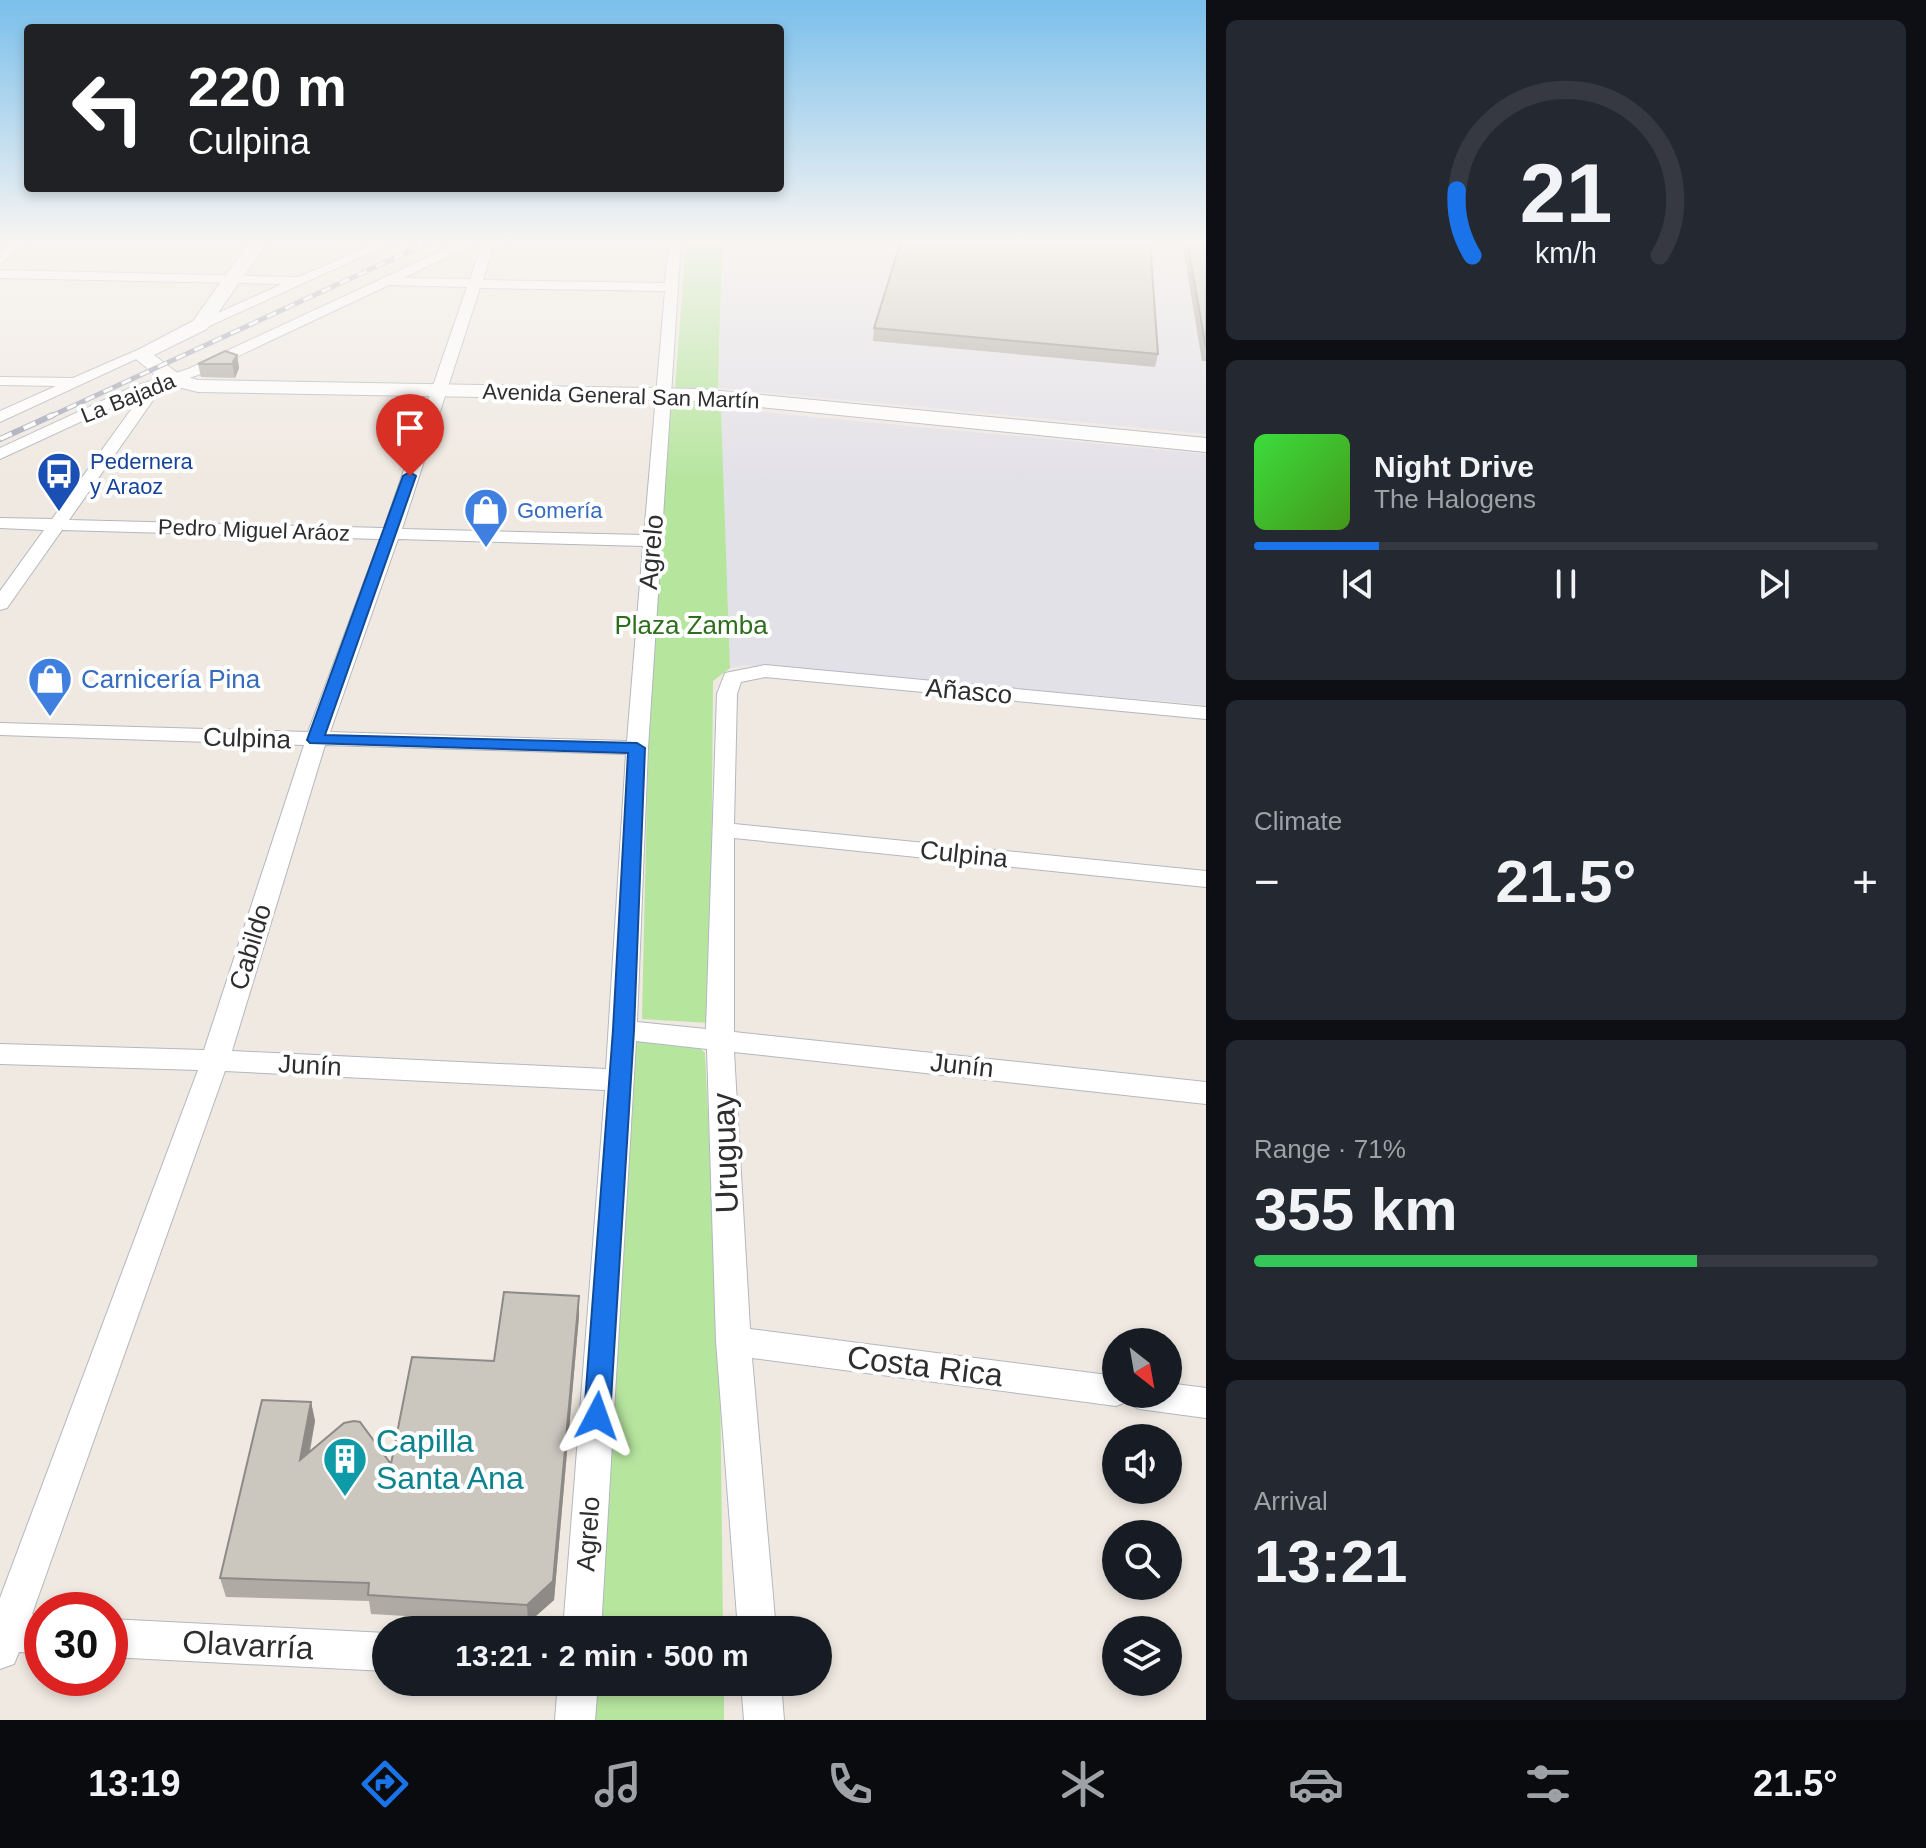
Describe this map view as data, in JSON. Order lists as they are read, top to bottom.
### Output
{
  "streets": {
    "street": [
      "Avenida General San Martín",
      "La Bajada",
      "Pedro Miguel Aráoz",
      "Agrelo",
      "Añasco",
      "Culpina",
      "Cabildo",
      "Junín",
      "Uruguay",
      "Costa Rica",
      "Olavarría"
    ]
  },
  "crossings": [
    ["Avenida General San Martín", "La Bajada"],
    ["Avenida General San Martín", "Agrelo"],
    ["Avenida General San Martín", "Cabildo"],
    ["Pedro Miguel Aráoz", "Agrelo"],
    ["Pedro Miguel Aráoz", "Cabildo"],
    ["Agrelo", "Culpina"],
    ["Agrelo", "Junín"],
    ["Añasco", "Uruguay"],
    ["Culpina", "Cabildo"],
    ["Culpina", "Uruguay"],
    ["Cabildo", "Junín"],
    ["Junín", "Uruguay"],
    ["Uruguay", "Costa Rica"]
  ],
  "parks": ["Plaza Zamba"],
  "places": {
    "bus stop": ["Pedernera y Araoz"],
    "shop": ["Gomería", "Carnicería Pina"],
    "building": ["Capilla Santa Ana"]
  },
  "north": "bottom right",
  "page": {
    "turn": ["220 m", "Culpina"],
    "song": ["Night Drive", "The Halogens"],
    "tile": [
      "Climate",
      ["Range · 71%", "355 km"],
      ["Arrival", "13:21"]
    ],
    "heat": ["−", "21.5°", "+"],
    "limit": "30",
    "trip": "13:21 · 2 min · 500 m",
    "tabs": ["13:19", "21.5°"],
    "gauge": ["21", "km/h"]
  }
}
